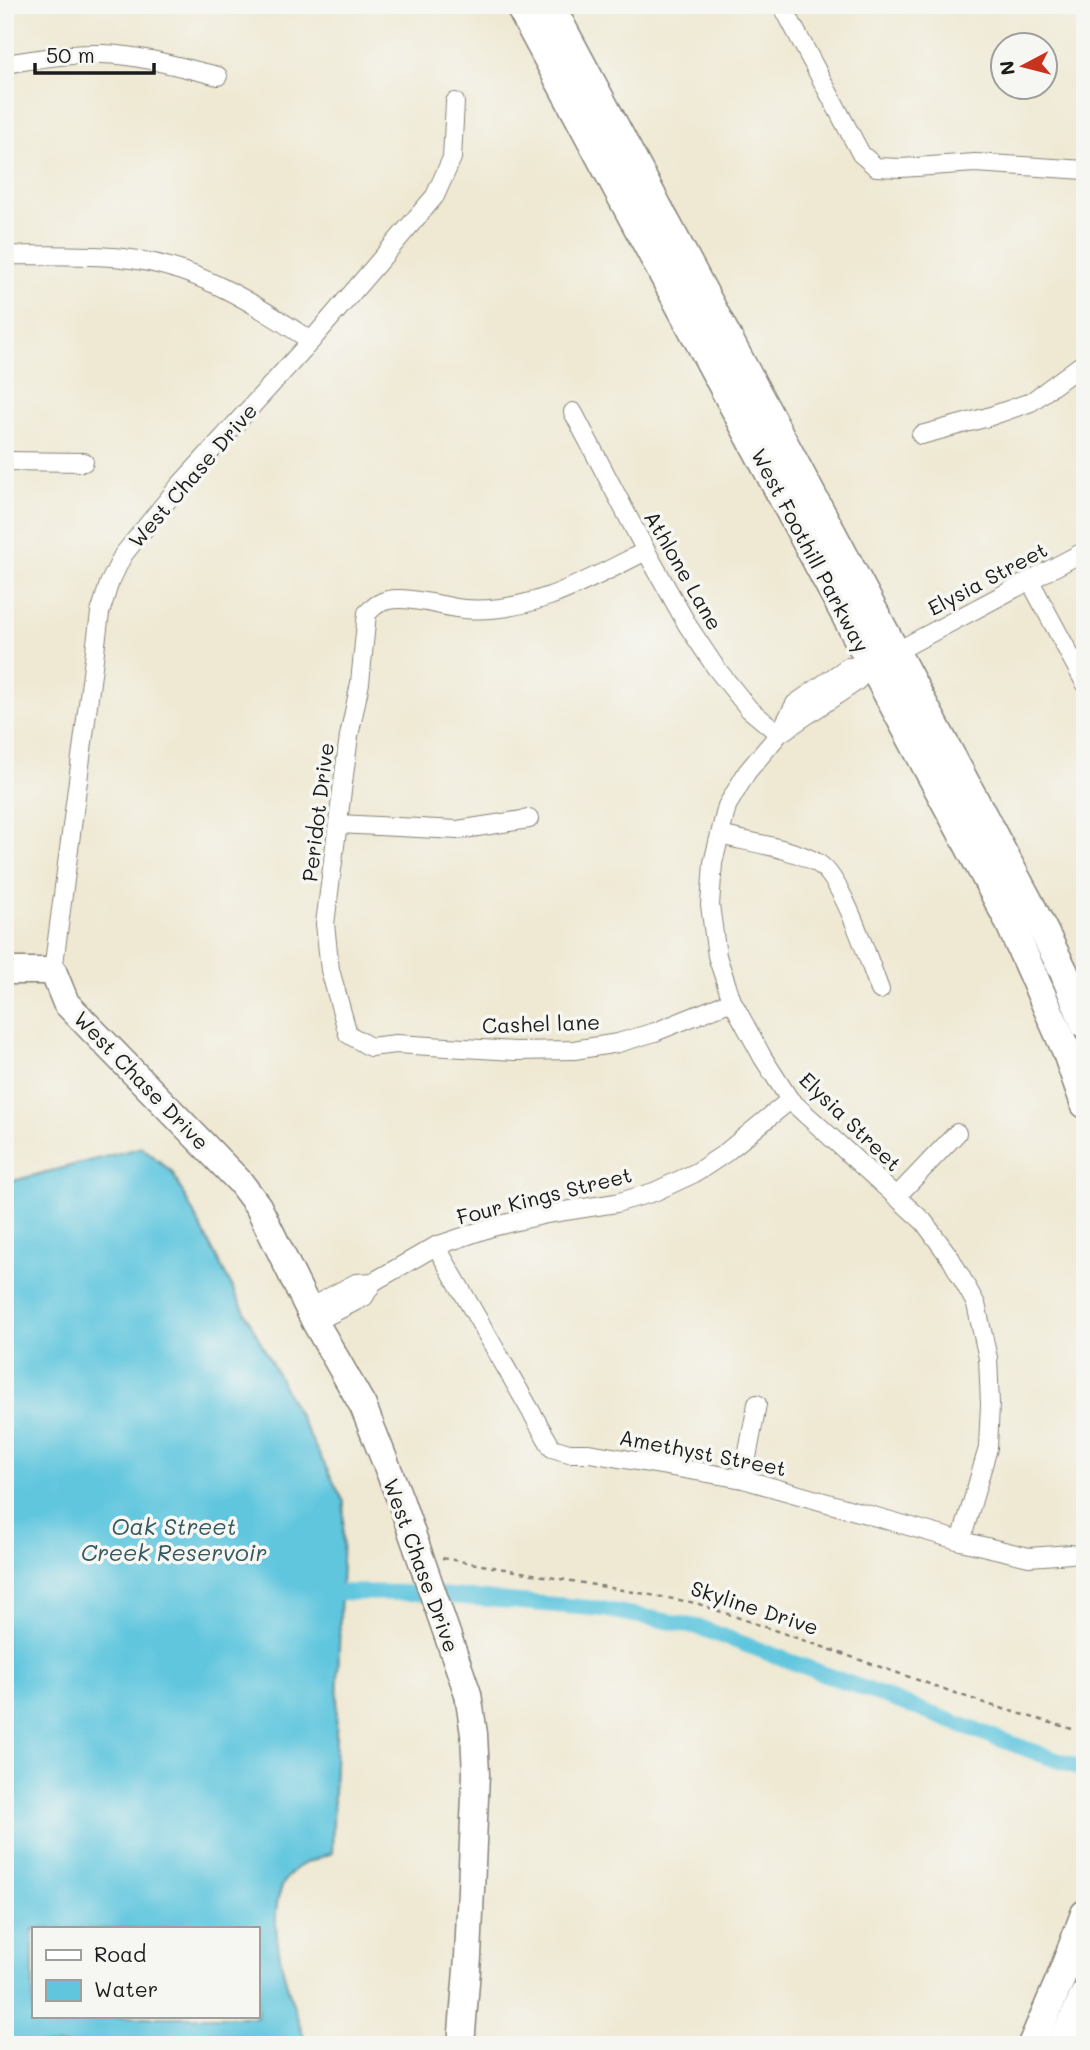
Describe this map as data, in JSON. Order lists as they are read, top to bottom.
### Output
{
  "streets": {
    "main road": ["West Foothill Parkway"],
    "street": [
      "West Chase Drive",
      "Athlone Lane",
      "Elysia Street",
      "Peridot Drive",
      "Cashel lane",
      "Four Kings Street",
      "Amethyst Street"
    ],
    "path": ["Skyline Drive"]
  },
  "crossings": [
    ["West Chase Drive", "Four Kings Street"],
    ["West Chase Drive", "Skyline Drive"],
    ["West Foothill Parkway", "Elysia Street"],
    ["Athlone Lane", "Elysia Street"],
    ["Athlone Lane", "Peridot Drive"],
    ["Elysia Street", "Cashel lane"],
    ["Elysia Street", "Four Kings Street"],
    ["Elysia Street", "Amethyst Street"],
    ["Peridot Drive", "Cashel lane"],
    ["Four Kings Street", "Amethyst Street"]
  ],
  "water": ["Oak Street Creek Reservoir"],
  "legend": ["Road", "Water"],
  "scale_bar": "50 m",
  "north": "left"
}
